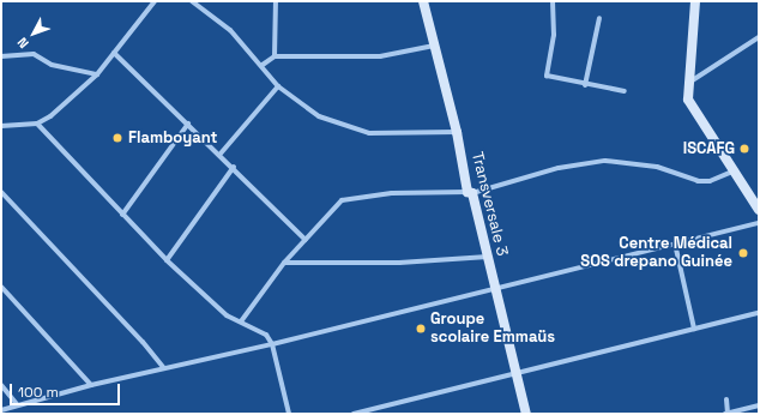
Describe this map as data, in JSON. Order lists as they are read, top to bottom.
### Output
{
  "streets": {
    "main road": ["Transversale 3"]
  },
  "places": [
    "Flamboyant",
    "ISCAFG",
    "Centre Médical SOS drepano Guinée",
    "Groupe scolaire Emmaüs"
  ],
  "scale_bar": "100 m",
  "north": "bottom left"
}
